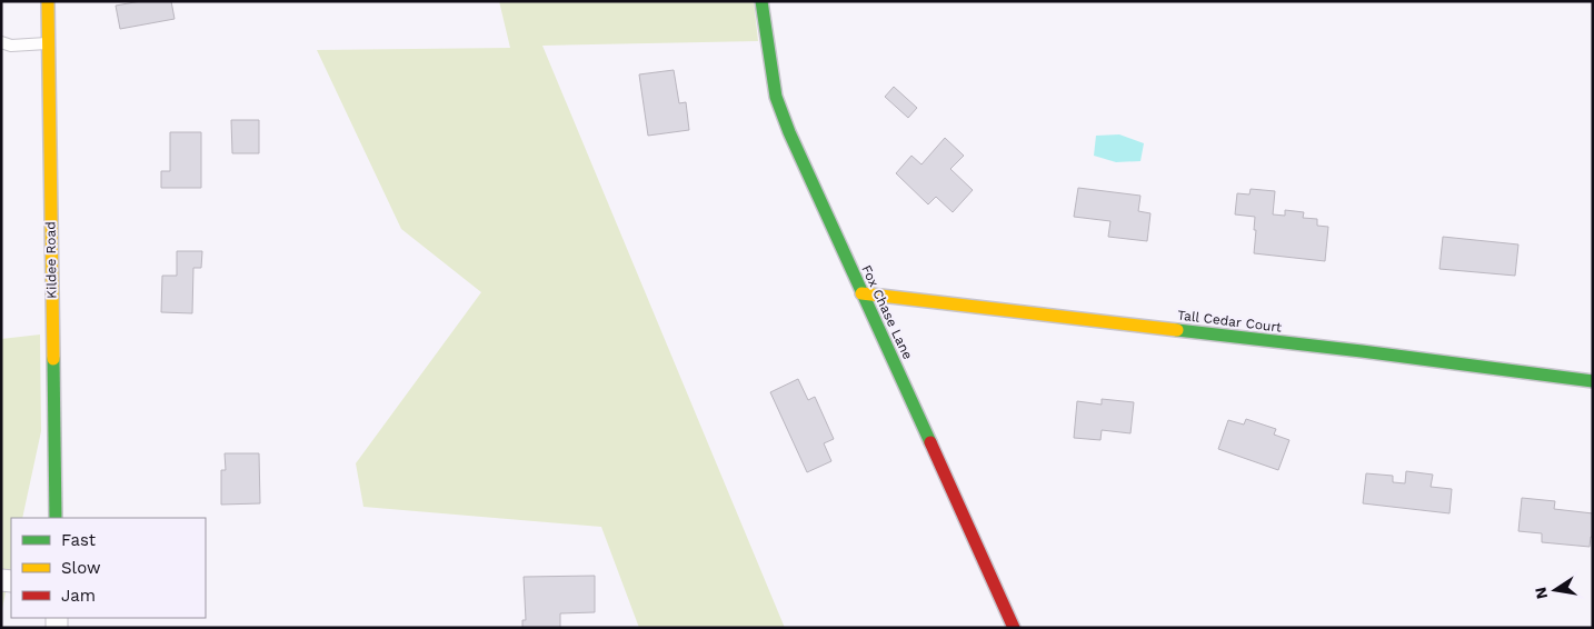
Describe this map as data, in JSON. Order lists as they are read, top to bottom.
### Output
{
  "streets": {
    "street": ["Kildee Road", "Fox Chase Lane", "Tall Cedar Court"]
  },
  "crossings": [
    ["Fox Chase Lane", "Tall Cedar Court"]
  ],
  "legend": ["Fast", "Slow", "Jam"],
  "north": "left"
}
